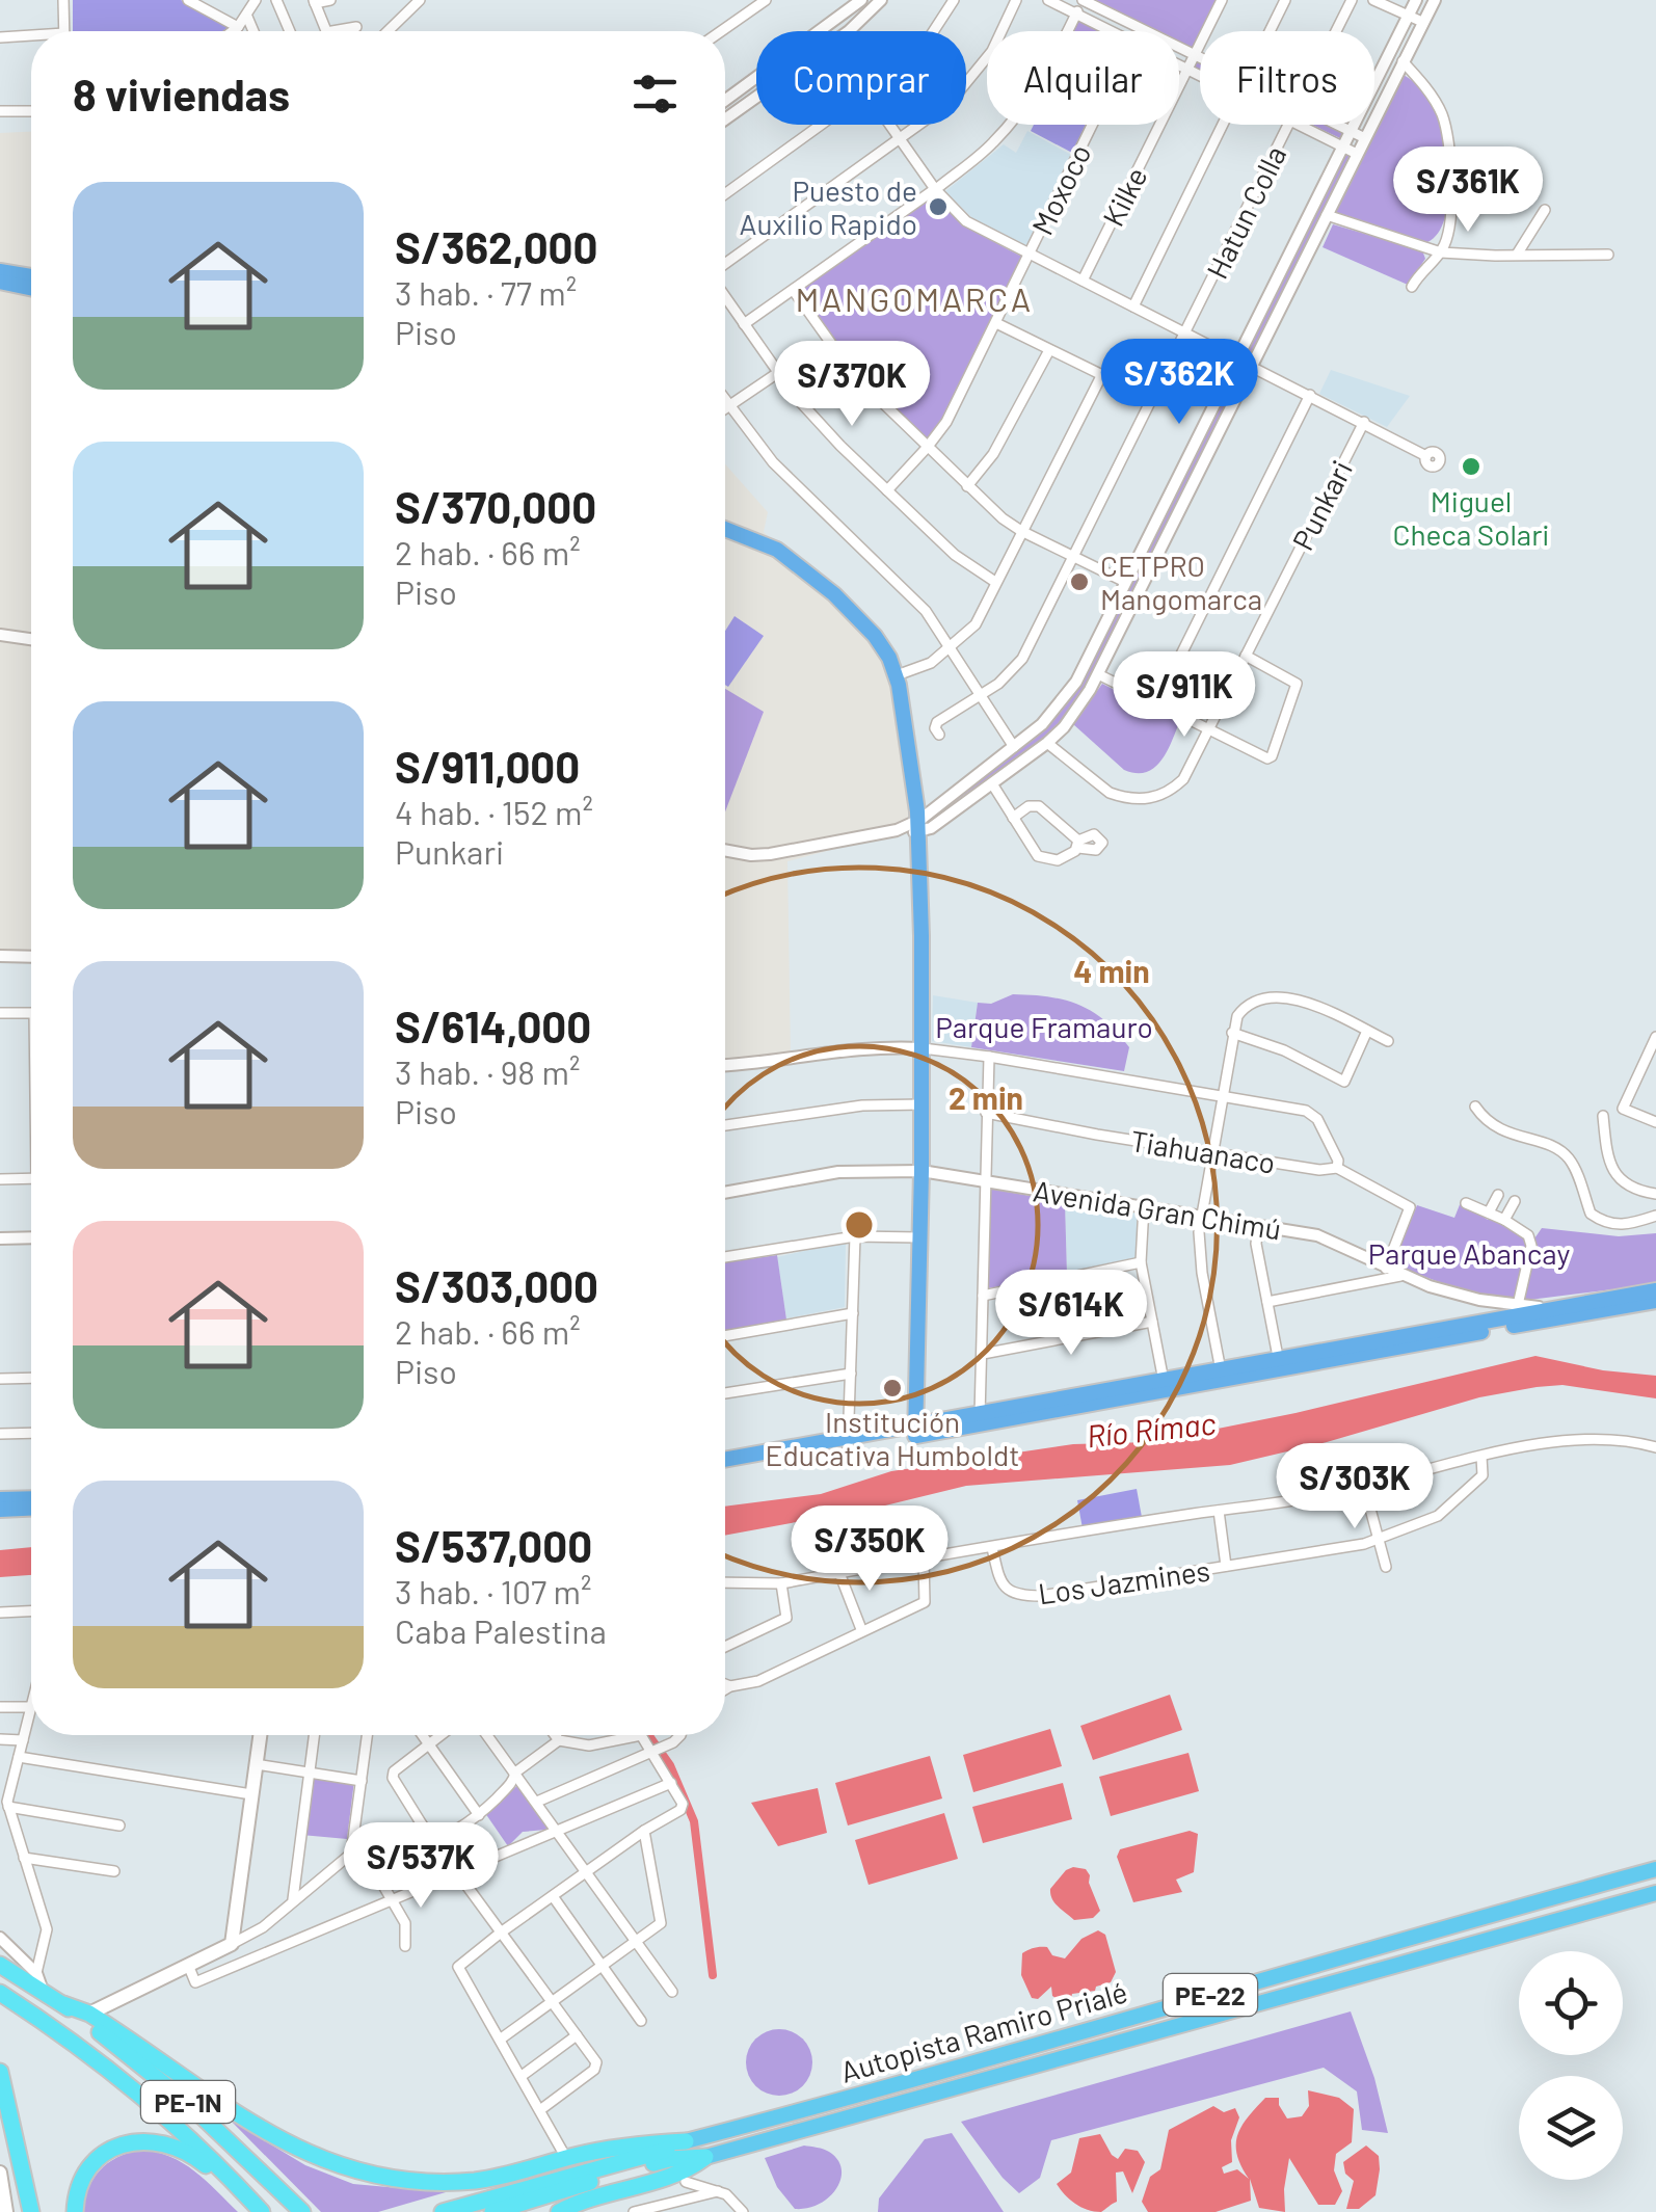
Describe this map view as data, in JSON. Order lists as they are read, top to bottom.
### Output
{
  "streets": {
    "highway": ["PE-22", "Autopista Ramiro Prialé", "PE-1N"],
    "street": [
      "Moxoco",
      "Kilke",
      "Hatun Colla",
      "Punkari",
      "Tiahuanaco",
      "Avenida Gran Chimú",
      "Los Jazmines"
    ]
  },
  "crossings": [
    ["Tiahuanaco", "Avenida Gran Chimú"]
  ],
  "districts": ["MANGOMARCA"],
  "water": ["Río Rímac"],
  "parks": ["Parque Framauro", "Parque Abancay"],
  "places": [
    "Puesto de Auxilio Rapido",
    "Miguel Checa Solari",
    "CETPRO Mangomarca",
    "Institución Educativa Humboldt"
  ],
  "page": {
    "chip": ["Comprar", "Alquilar", "Filtros"],
    "heading": "8 viviendas",
    "price": [
      "S/361K",
      "S/362K",
      "S/370K",
      "S/911K",
      "S/614K",
      "S/303K",
      "S/350K",
      "S/537K"
    ],
    "list": [
      {
        "name": "S/362,000",
        "note": "3 hab. · 77 m² · Piso"
      },
      {
        "name": "S/370,000",
        "note": "2 hab. · 66 m² · Piso"
      },
      {
        "name": "S/911,000",
        "note": "4 hab. · 152 m² · Punkari"
      },
      {
        "name": "S/614,000",
        "note": "3 hab. · 98 m² · Piso"
      },
      {
        "name": "S/303,000",
        "note": "2 hab. · 66 m² · Piso"
      },
      {
        "name": "S/537,000",
        "note": "3 hab. · 107 m² · Caba Palestina"
      }
    ]
  },
  "rings": ["4 min", "2 min"]
}
